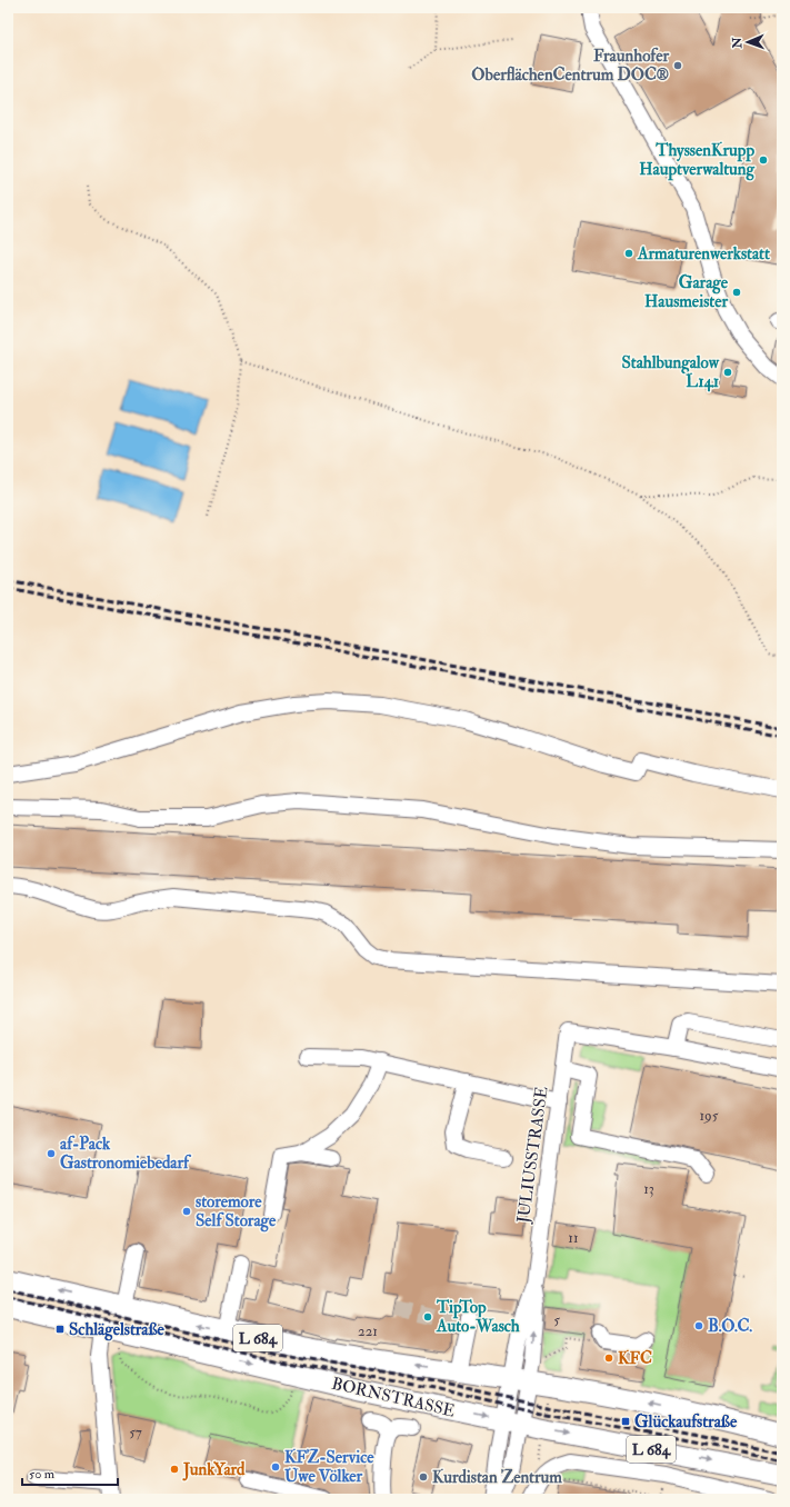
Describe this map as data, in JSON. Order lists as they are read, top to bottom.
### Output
{
  "streets": {
    "main road": ["L 684", "BORNSTRASSE"],
    "street": ["JULIUSSTRASSE"]
  },
  "crossings": [
    ["JULIUSSTRASSE", "BORNSTRASSE"]
  ],
  "places": {
    "other": [
      "Fraunhofer OberflächenCentrum DOC®",
      "ThyssenKrupp Hauptverwaltung",
      "Armaturenwerkstatt",
      "Garage Hausmeister",
      "Stahlbungalow L141",
      "af-Pack Gastronomiebedarf",
      "storemore Self Storage",
      "TipTop Auto-Wasch",
      "B.O.C.",
      "KFC",
      "KFZ-Service Uwe Völker",
      "JunkYard",
      "Kurdistan Zentrum"
    ],
    "transit": ["Schlägelstraße", "Glückaufstraße"]
  },
  "house_numbers": [
    "195",
    "13",
    "11",
    "5",
    "221",
    "57"
  ],
  "scale_bar": "50 m",
  "north": "left"
}
